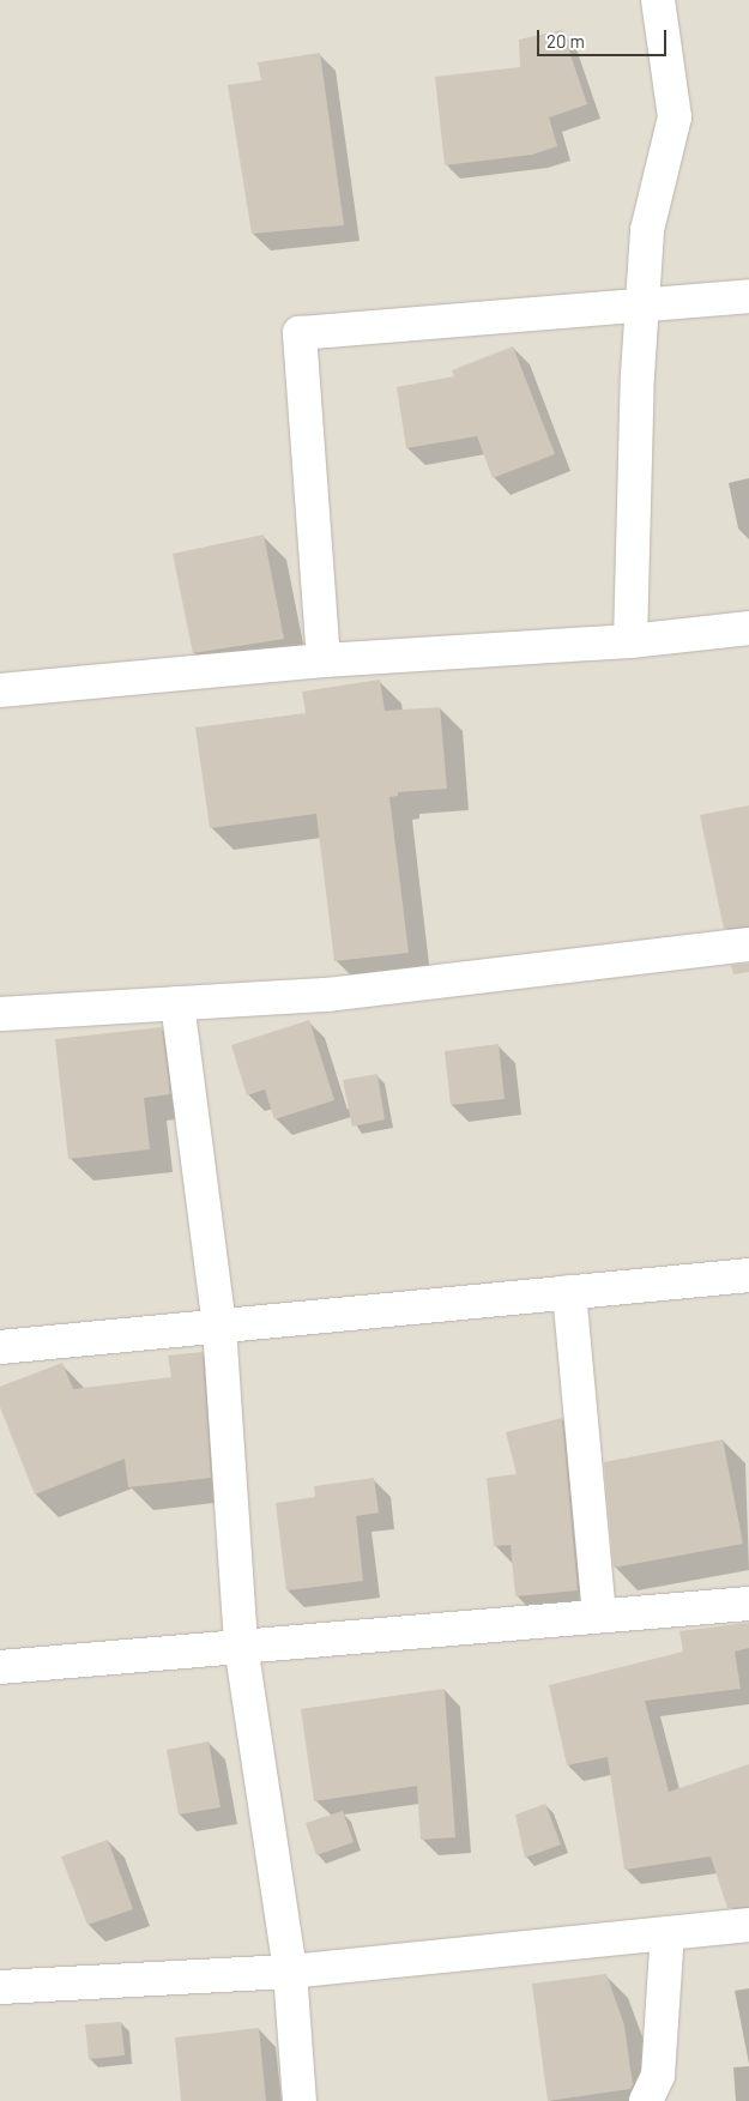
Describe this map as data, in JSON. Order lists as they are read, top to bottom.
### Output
{
  "scale_bar": "20 m"
}
